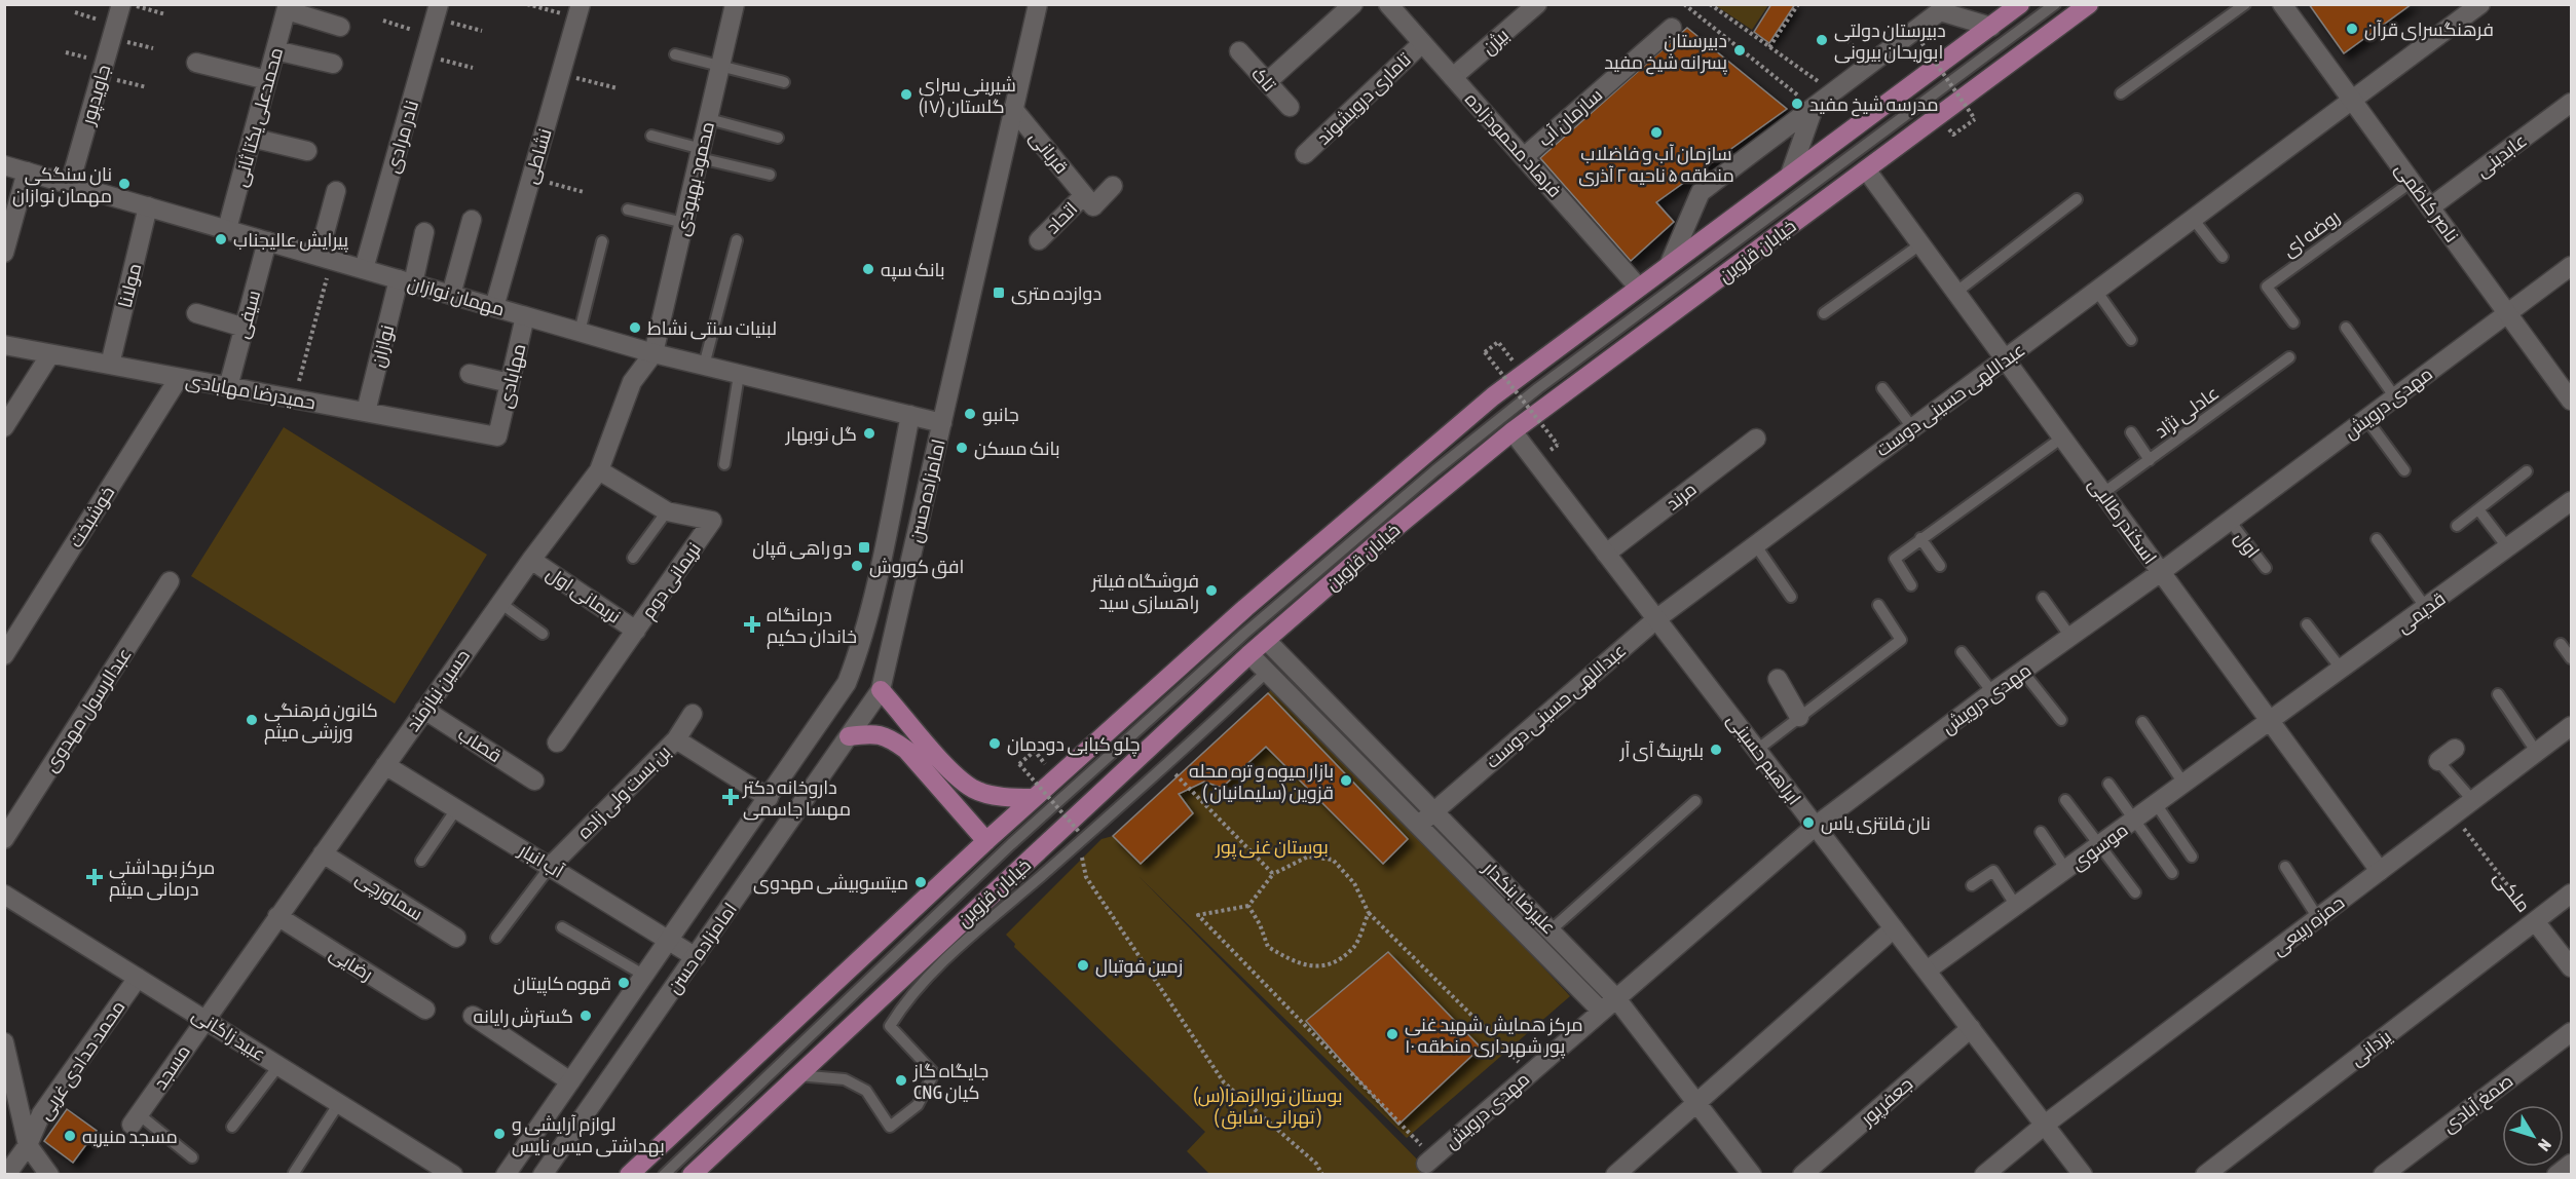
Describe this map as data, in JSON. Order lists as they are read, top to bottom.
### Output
{
  "streets": {
    "main road": ["خیابان قزوین"],
    "street": [
      "بیژن",
      "تاک",
      "جاویدپور",
      "تاماری درویشوند",
      "محمدعلی یکتا ثانی",
      "سازمان آب",
      "نادر مرادی",
      "فرهاد محمودزاده",
      "قربانی",
      "عابدینی",
      "نشاطی",
      "محمود بهبودی",
      "ناصر کاظمی",
      "اتحاد",
      "مولانا",
      "مهمان نوازان",
      "سیفی",
      "نوازان",
      "مهابادی",
      "حمیدرضا مهابادی",
      "عبداللهی حسینی دوست",
      "مهدی درویش",
      "امامزاده حسن",
      "مرند",
      "خوشبخت",
      "اسکندر طالبی",
      "نریمانی دوم",
      "نریمانی اول",
      "قدیمی",
      "حسین نیازمند",
      "عبدالرسول مهدوی",
      "قصاب",
      "ابراهیم حسینی",
      "بن بست ولی زاده",
      "موسوی",
      "آب انبار",
      "ملکی",
      "سماورچی",
      "علیرضا بنکدار",
      "حمزه ربیعی",
      "رضایی",
      "عبید زاکانی",
      "یزدانی",
      "محمد حدادی غربی",
      "مسجد",
      "جعفرپور",
      "صمغ آبادی"
    ],
    "lane": ["روضه ای", "عادلی نژاد", "اول"]
  },
  "crossings": [
    ["بیژن", "فرهاد محمودزاده"],
    ["جاویدپور", "مهمان نوازان"],
    ["تاماری درویشوند", "فرهاد محمودزاده"],
    ["محمدعلی یکتا ثانی", "مهمان نوازان"],
    ["سازمان آب", "فرهاد محمودزاده"],
    ["نادر مرادی", "مهمان نوازان"],
    ["فرهاد محمودزاده", "خیابان قزوین"],
    ["قربانی", "اتحاد"],
    ["قربانی", "امامزاده حسن"],
    ["عابدینی", "ناصر کاظمی"],
    ["نشاطی", "مهمان نوازان"],
    ["محمود بهبودی", "مهمان نوازان"],
    ["محمود بهبودی", "حسین نیازمند"],
    ["ناصر کاظمی", "روضه ای"],
    ["ناصر کاظمی", "عبداللهی حسینی دوست"],
    ["ناصر کاظمی", "مهدی درویش"],
    ["خیابان قزوین", "اسکندر طالبی"],
    ["خیابان قزوین", "ابراهیم حسینی"],
    ["خیابان قزوین", "علیرضا بنکدار"],
    ["مولانا", "مهمان نوازان"],
    ["مولانا", "حمیدرضا مهابادی"],
    ["مهمان نوازان", "سیفی"],
    ["مهمان نوازان", "نوازان"],
    ["مهمان نوازان", "مهابادی"],
    ["مهمان نوازان", "امامزاده حسن"],
    ["مهمان نوازان", "حسین نیازمند"],
    ["سیفی", "حمیدرضا مهابادی"],
    ["نوازان", "حمیدرضا مهابادی"],
    ["مهابادی", "حمیدرضا مهابادی"],
    ["حمیدرضا مهابادی", "خوشبخت"],
    ["عبداللهی حسینی دوست", "اسکندر طالبی"],
    ["عبداللهی حسینی دوست", "ابراهیم حسینی"],
    ["عبداللهی حسینی دوست", "علیرضا بنکدار"],
    ["مهدی درویش", "اسکندر طالبی"],
    ["مهدی درویش", "اول"],
    ["مهدی درویش", "ابراهیم حسینی"],
    ["مهدی درویش", "علیرضا بنکدار"],
    ["عادلی نژاد", "اسکندر طالبی"],
    ["امامزاده حسن", "آب انبار"],
    ["مرند", "ابراهیم حسینی"],
    ["اسکندر طالبی", "قدیمی"],
    ["اسکندر طالبی", "موسوی"],
    ["اسکندر طالبی", "حمزه ربیعی"],
    ["نریمانی دوم", "نریمانی اول"],
    ["نریمانی دوم", "حسین نیازمند"],
    ["نریمانی اول", "حسین نیازمند"],
    ["قدیمی", "موسوی"],
    ["حسین نیازمند", "قصاب"],
    ["حسین نیازمند", "آب انبار"],
    ["حسین نیازمند", "سماورچی"],
    ["حسین نیازمند", "رضایی"],
    ["حسین نیازمند", "عبید زاکانی"],
    ["حسین نیازمند", "مسجد"],
    ["ابراهیم حسینی", "موسوی"],
    ["ابراهیم حسینی", "حمزه ربیعی"],
    ["ابراهیم حسینی", "جعفرپور"],
    ["بن بست ولی زاده", "آب انبار"],
    ["ملکی", "حمزه ربیعی"],
    ["ملکی", "یزدانی"],
    ["عبید زاکانی", "محمد حدادی غربی"],
    ["عبید زاکانی", "مسجد"]
  ],
  "parks": ["بوستان غنی پور", "بوستان نورالزهرا(س) ( تهرانی سابق )"],
  "places": {
    "other": [
      "فرهنگسرای قرآن",
      "دبیرستان دولتی ابوریحان بیرونی",
      "دبیرستان پسرانه شیخ مفید",
      "شیرینی سرای گلستان (۱۷)",
      "مدرسه شیخ مفید",
      "سازمان آب و فاضلاب منطقه ۵ ناحیه ۲ آذری",
      "نان سنگکی مهمان‌ نوازان",
      "پیرایش عالیجناب",
      "بانک سپه",
      "لبنیات سنتی نشاط",
      "جانبو",
      "گل نوبهار",
      "بانک مسکن",
      "افق کوروش",
      "فروشگاه فیلتر راهسازی سید",
      "کانون فرهنگی ورزشی میثم",
      "چلو کبابی دودمان",
      "بلبرینگ آی آر",
      "بازار میوه و تره محله قزوین (سلیمانیان )",
      "نان فانتزی یاس",
      "میتسوبیشی مهدوی",
      "زمین فوتبال",
      "قهوه کاپیتان",
      "گسترش رایانه",
      "مرکز همایش شهید غنی پور شهرداری منطقه ۱۰",
      "جایگاه گاز CNG کیان",
      "لوازم آرایشی و بهداشتی میس نایس",
      "مسجد منیریه"
    ],
    "transit": ["دوازده متری", "دو راهی قپان"],
    "health": ["درمانگاه خاندان حکیم", "داروخانه دکتر مهسا جاسمی", "مرکز بهداشتی درمانی میثم"]
  },
  "north": "bottom right"
}
